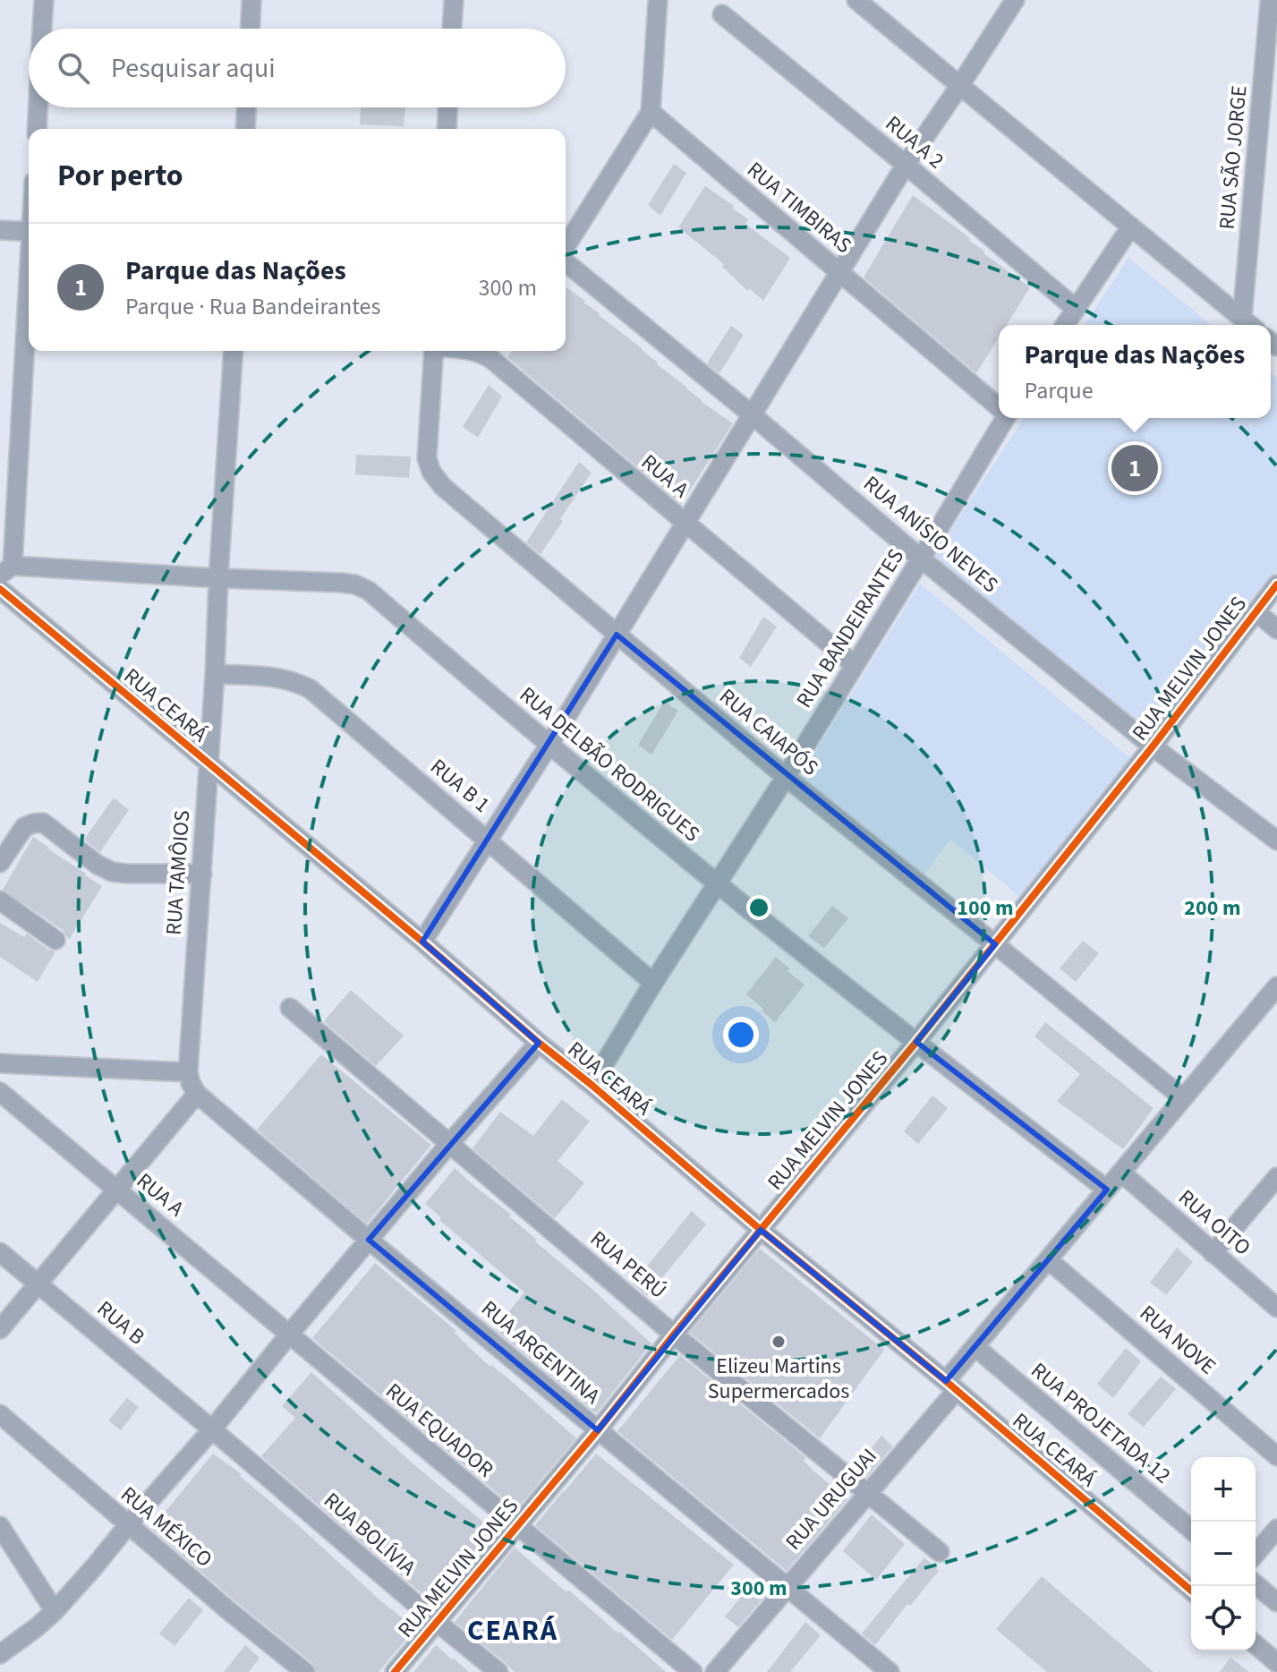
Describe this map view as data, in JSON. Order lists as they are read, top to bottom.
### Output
{
  "streets": {
    "street": [
      "RUA A 2",
      "RUA SÃO JORGE",
      "RUA TIMBIRAS",
      "RUA A",
      "RUA ANÍSIO NEVES",
      "RUA BANDEIRANTES",
      "RUA MELVIN JONES",
      "RUA CEARÁ",
      "RUA CAIAPÓS",
      "RUA DELBÃO RODRIGUES",
      "RUA B 1",
      "RUA TAMÔIOS",
      "RUA OITO",
      "RUA PERÚ",
      "RUA B",
      "RUA NOVE",
      "RUA ARGENTINA",
      "RUA PROJETADA 12",
      "RUA EQUADOR",
      "RUA URUGUAI",
      "RUA MÉXICO",
      "RUA BOLÍVIA"
    ]
  },
  "crossings": [
    ["RUA A", "RUA BANDEIRANTES"],
    ["RUA A", "RUA EQUADOR"],
    ["RUA ANÍSIO NEVES", "RUA BANDEIRANTES"],
    ["RUA ANÍSIO NEVES", "RUA MELVIN JONES"],
    ["RUA BANDEIRANTES", "RUA CEARÁ"],
    ["RUA BANDEIRANTES", "RUA CAIAPÓS"],
    ["RUA BANDEIRANTES", "RUA DELBÃO RODRIGUES"],
    ["RUA BANDEIRANTES", "RUA B 1"],
    ["RUA MELVIN JONES", "RUA CEARÁ"],
    ["RUA MELVIN JONES", "RUA CAIAPÓS"],
    ["RUA MELVIN JONES", "RUA DELBÃO RODRIGUES"],
    ["RUA MELVIN JONES", "RUA PERÚ"],
    ["RUA MELVIN JONES", "RUA ARGENTINA"],
    ["RUA MELVIN JONES", "RUA EQUADOR"],
    ["RUA MELVIN JONES", "RUA BOLÍVIA"],
    ["RUA CEARÁ", "RUA TAMÔIOS"],
    ["RUA CEARÁ", "RUA URUGUAI"],
    ["RUA CAIAPÓS", "RUA URUGUAI"],
    ["RUA DELBÃO RODRIGUES", "RUA TAMÔIOS"],
    ["RUA DELBÃO RODRIGUES", "RUA URUGUAI"],
    ["RUA B 1", "RUA TAMÔIOS"],
    ["RUA TAMÔIOS", "RUA ARGENTINA"],
    ["RUA OITO", "RUA URUGUAI"],
    ["RUA PERÚ", "RUA URUGUAI"],
    ["RUA B", "RUA BOLÍVIA"],
    ["RUA NOVE", "RUA URUGUAI"],
    ["RUA ARGENTINA", "RUA URUGUAI"],
    ["RUA PROJETADA 12", "RUA URUGUAI"]
  ],
  "districts": ["CEARÁ"],
  "places": ["Elizeu Martins Supermercados"],
  "page": {
    "search": "Pesquisar aqui",
    "heading": "Por perto",
    "list": [
      {
        "mark": "1",
        "name": "Parque das Nações",
        "note": "Parque · Rua Bandeirantes",
        "value": "300 m"
      }
    ],
    "popup": ["Parque das Nações", "Parque"],
    "pins": "1",
    "map_buttons": ["+", "−"]
  },
  "rings": ["100 m", "200 m", "300 m"]
}
